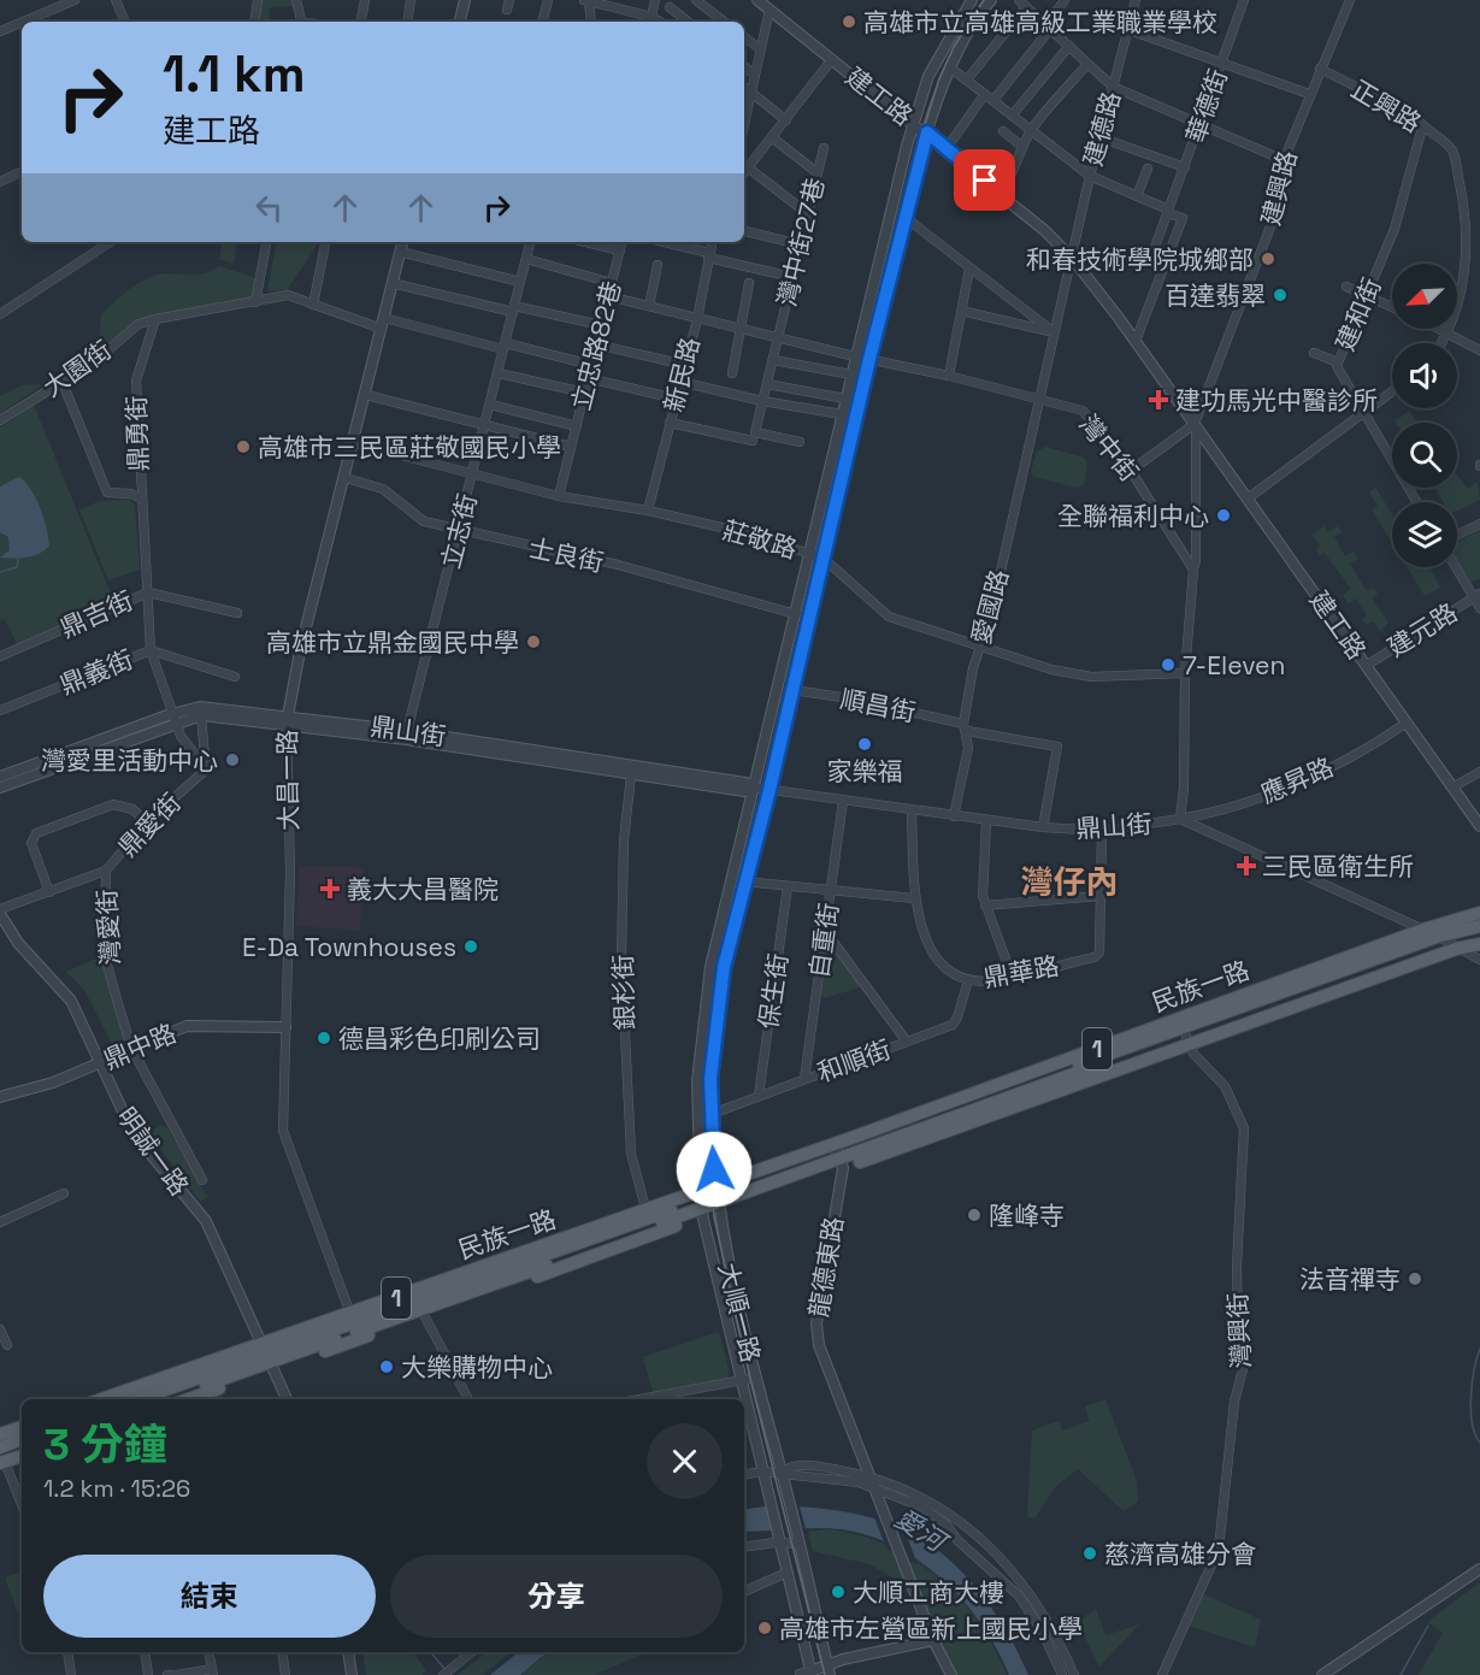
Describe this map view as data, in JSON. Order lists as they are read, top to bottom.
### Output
{
  "streets": {
    "main road": ["民族一路", "1"],
    "street": [
      "建工路",
      "華德街",
      "正興路",
      "建德路",
      "建興路",
      "灣中街27巷",
      "建和街",
      "立忠路82巷",
      "大園街",
      "新民路",
      "鼎勇街",
      "灣中街",
      "立志街",
      "莊敬路",
      "士良街",
      "愛國路",
      "鼎吉街",
      "建元路",
      "鼎義街",
      "順昌街",
      "鼎山街",
      "大昌一路",
      "應昇路",
      "鼎愛街",
      "灣愛街",
      "自重街",
      "鼎華路",
      "保生街",
      "銀杉街",
      "鼎中路",
      "和順街",
      "明誠一路",
      "龍德東路",
      "大順一路",
      "灣興街"
    ]
  },
  "crossings": [
    ["建工路", "建德路"],
    ["建工路", "建興路"],
    ["建工路", "建元路"],
    ["建工路", "應昇路"],
    ["建工路", "大順一路"],
    ["正興路", "建興路"],
    ["正興路", "建和街"],
    ["建德路", "愛國路"],
    ["灣中街27巷", "灣中街"],
    ["立忠路82巷", "灣中街"],
    ["立忠路82巷", "莊敬路"],
    ["大園街", "鼎勇街"],
    ["新民路", "灣中街"],
    ["新民路", "莊敬路"],
    ["鼎勇街", "鼎吉街"],
    ["鼎勇街", "鼎義街"],
    ["鼎勇街", "鼎山街"],
    ["鼎勇街", "鼎愛街"],
    ["灣中街", "愛國路"],
    ["灣中街", "大順一路"],
    ["立志街", "莊敬路"],
    ["立志街", "士良街"],
    ["立志街", "鼎山街"],
    ["莊敬路", "愛國路"],
    ["莊敬路", "大昌一路"],
    ["莊敬路", "大順一路"],
    ["士良街", "大昌一路"],
    ["士良街", "大順一路"],
    ["愛國路", "順昌街"],
    ["愛國路", "鼎山街"],
    ["順昌街", "鼎山街"],
    ["順昌街", "大順一路"],
    ["鼎山街", "大昌一路"],
    ["鼎山街", "應昇路"],
    ["鼎山街", "自重街"],
    ["鼎山街", "鼎華路"],
    ["鼎山街", "民族一路"],
    ["鼎山街", "銀杉街"],
    ["鼎山街", "大順一路"],
    ["大昌一路", "民族一路"],
    ["大昌一路", "鼎中路"],
    ["鼎愛街", "灣愛街"],
    ["鼎愛街", "明誠一路"],
    ["灣愛街", "鼎中路"],
    ["自重街", "和順街"],
    ["鼎華路", "和順街"],
    ["民族一路", "銀杉街"],
    ["民族一路", "明誠一路"],
    ["民族一路", "龍德東路"],
    ["民族一路", "大順一路"],
    ["民族一路", "灣興街"],
    ["保生街", "和順街"],
    ["鼎中路", "明誠一路"],
    ["和順街", "大順一路"]
  ],
  "districts": ["灣仔內"],
  "water": ["愛河"],
  "places": {
    "other": [
      "高雄市立高雄高級工業職業學校",
      "和春技術學院城鄉部",
      "百達翡翠",
      "高雄市三民區莊敬國民小學",
      "全聯福利中心",
      "高雄市立鼎金國民中學",
      "7-Eleven",
      "家樂福",
      "灣愛里活動中心",
      "E-Da Townhouses",
      "德昌彩色印刷公司",
      "隆峰寺",
      "法音禪寺",
      "大樂購物中心",
      "慈濟高雄分會",
      "大順工商大樓",
      "高雄市左營區新上國民小學"
    ],
    "health": ["建功馬光中醫診所", "三民區衛生所", "義大大昌醫院"]
  },
  "north": "bottom left",
  "page": {
    "turn": ["1.1 km", "建工路"],
    "heading": ["3 分鐘", "1.2 km · 15:26"],
    "buttons": ["結束", "分享"]
  }
}
